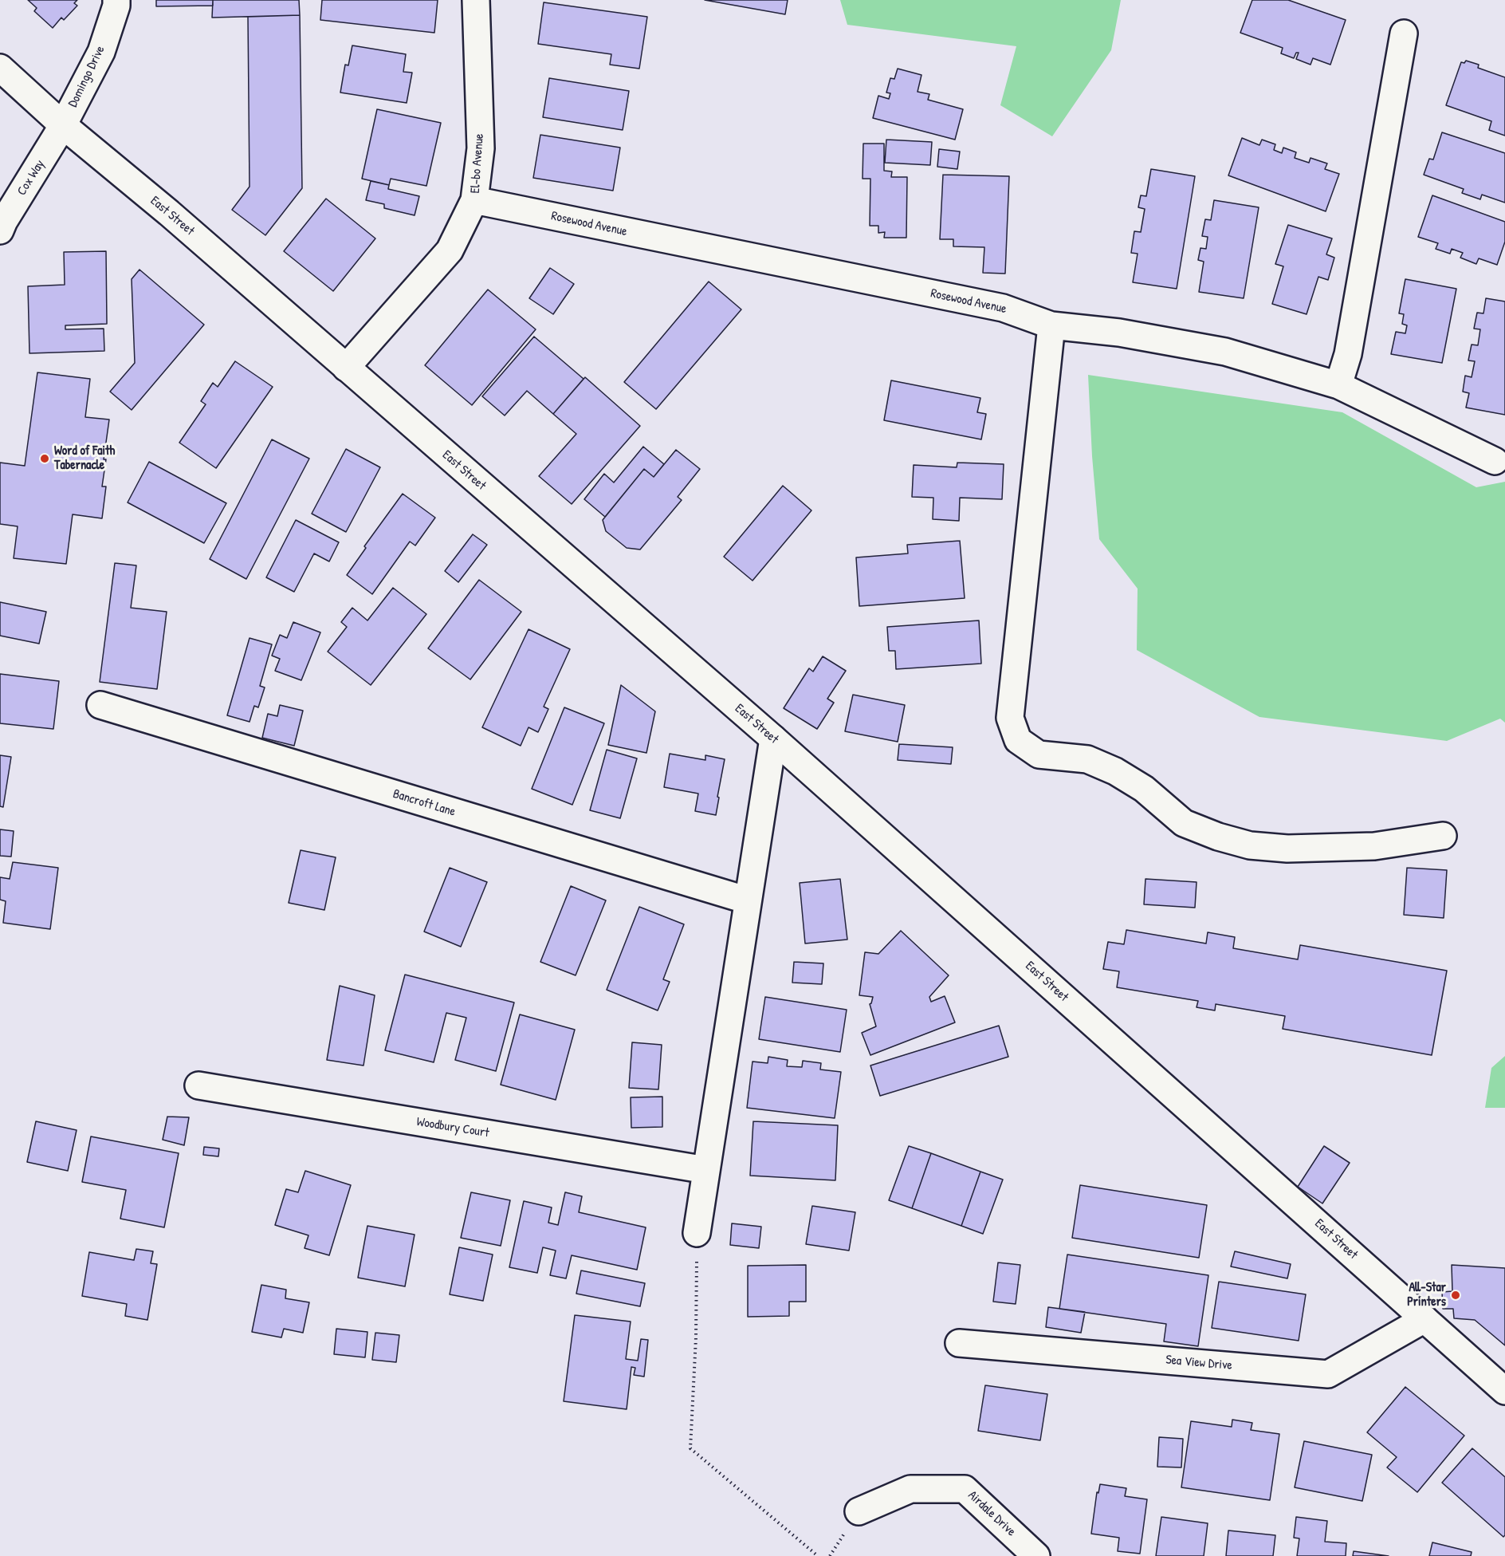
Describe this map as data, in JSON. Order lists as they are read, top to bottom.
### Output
{
  "streets": {
    "street": [
      "Domingo Drive",
      "El-bo Avenue",
      "Cox Way",
      "East Street",
      "Rosewood Avenue",
      "Bancroft Lane",
      "Woodbury Court",
      "Sea View Drive",
      "Airdale Drive"
    ]
  },
  "crossings": [
    ["Domingo Drive", "Cox Way"],
    ["Domingo Drive", "East Street"],
    ["El-bo Avenue", "East Street"],
    ["El-bo Avenue", "Rosewood Avenue"],
    ["Cox Way", "East Street"],
    ["East Street", "Sea View Drive"]
  ],
  "places": ["Word of Faith Tabernacle", "All-Star Printers"]
}
